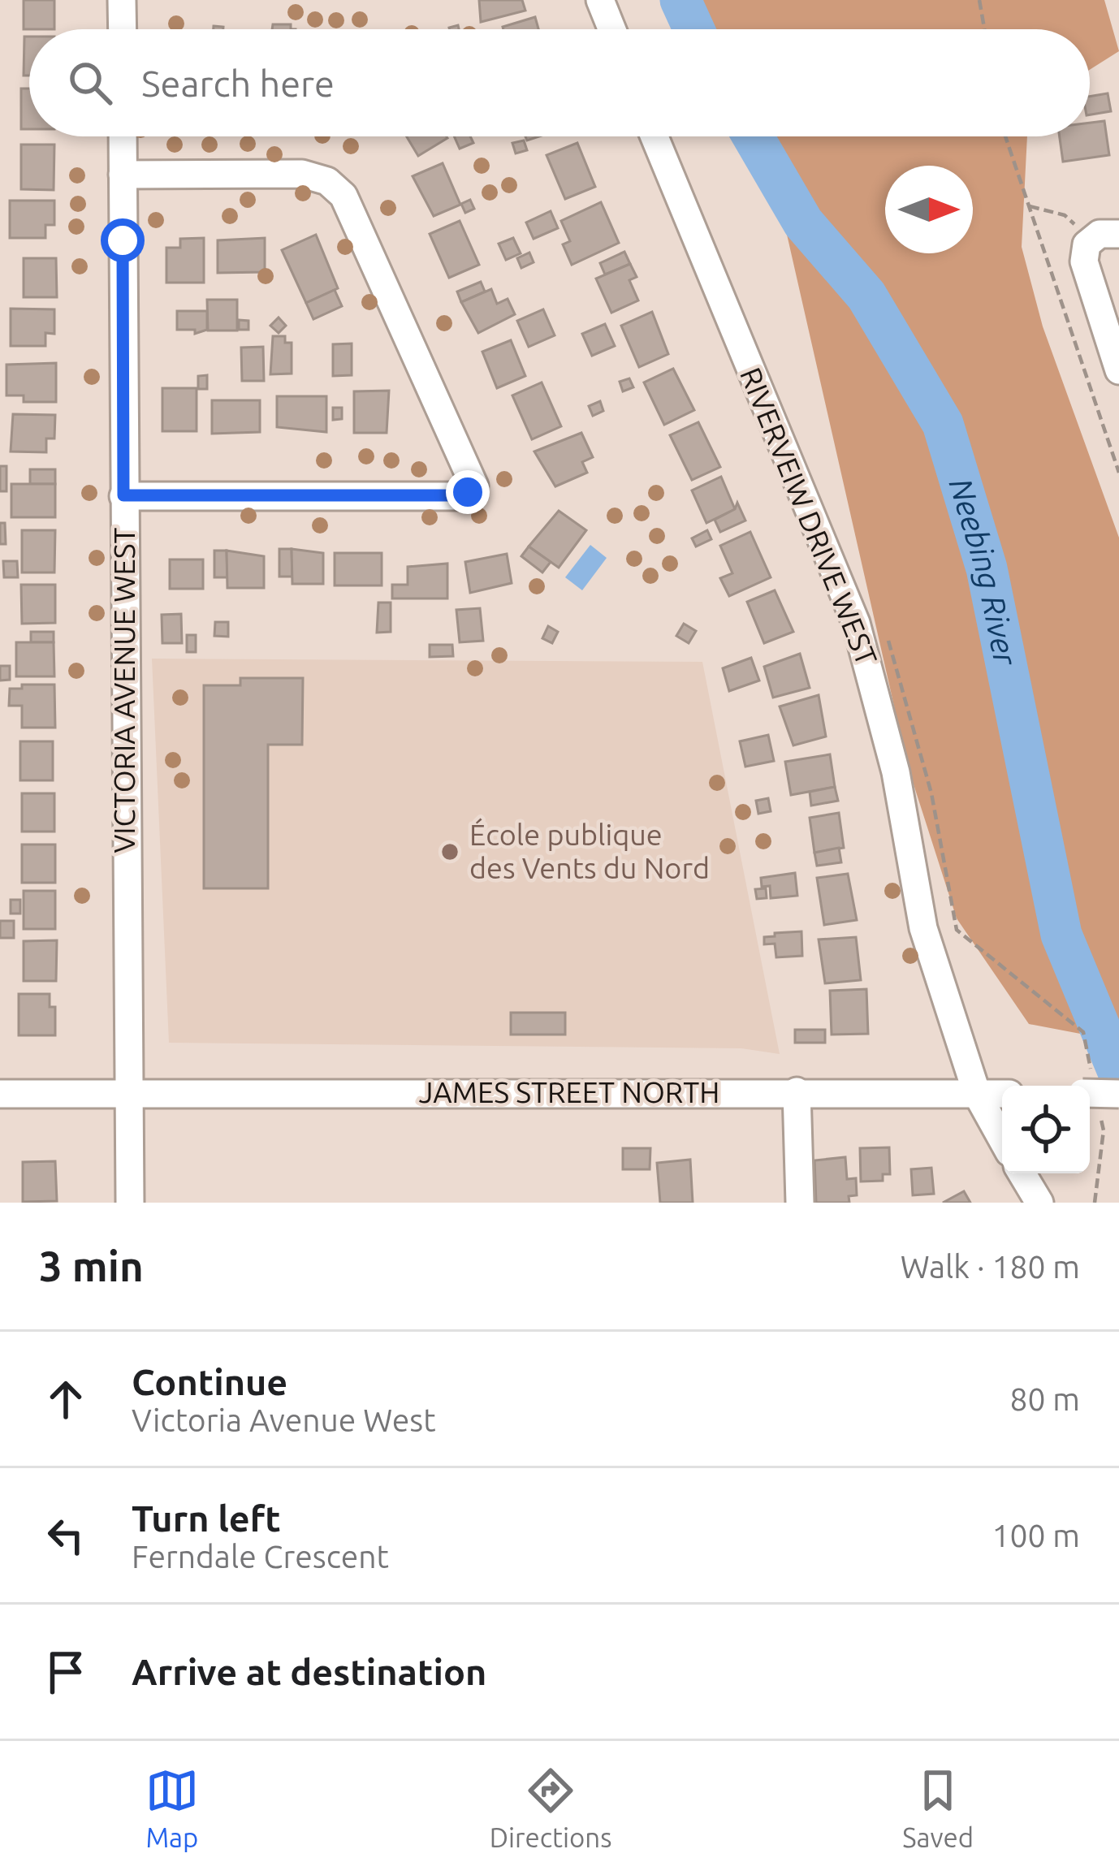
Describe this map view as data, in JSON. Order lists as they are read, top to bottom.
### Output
{
  "streets": {
    "street": ["RIVERVEIW DRIVE WEST", "VICTORIA AVENUE WEST", "JAMES STREET NORTH"]
  },
  "crossings": [
    ["RIVERVEIW DRIVE WEST", "JAMES STREET NORTH"],
    ["VICTORIA AVENUE WEST", "JAMES STREET NORTH"]
  ],
  "water": ["Neebing River"],
  "places": ["École publique des Vents du Nord"],
  "north": "right",
  "page": {
    "search": "Search here",
    "heading": ["3 min", "Walk · 180 m"],
    "list": [
      ["Continue", "Victoria Avenue West", "80 m"],
      ["Turn left", "Ferndale Crescent", "100 m"],
      "Arrive at destination"
    ],
    "nav": ["Map", "Directions", "Saved"]
  }
}
